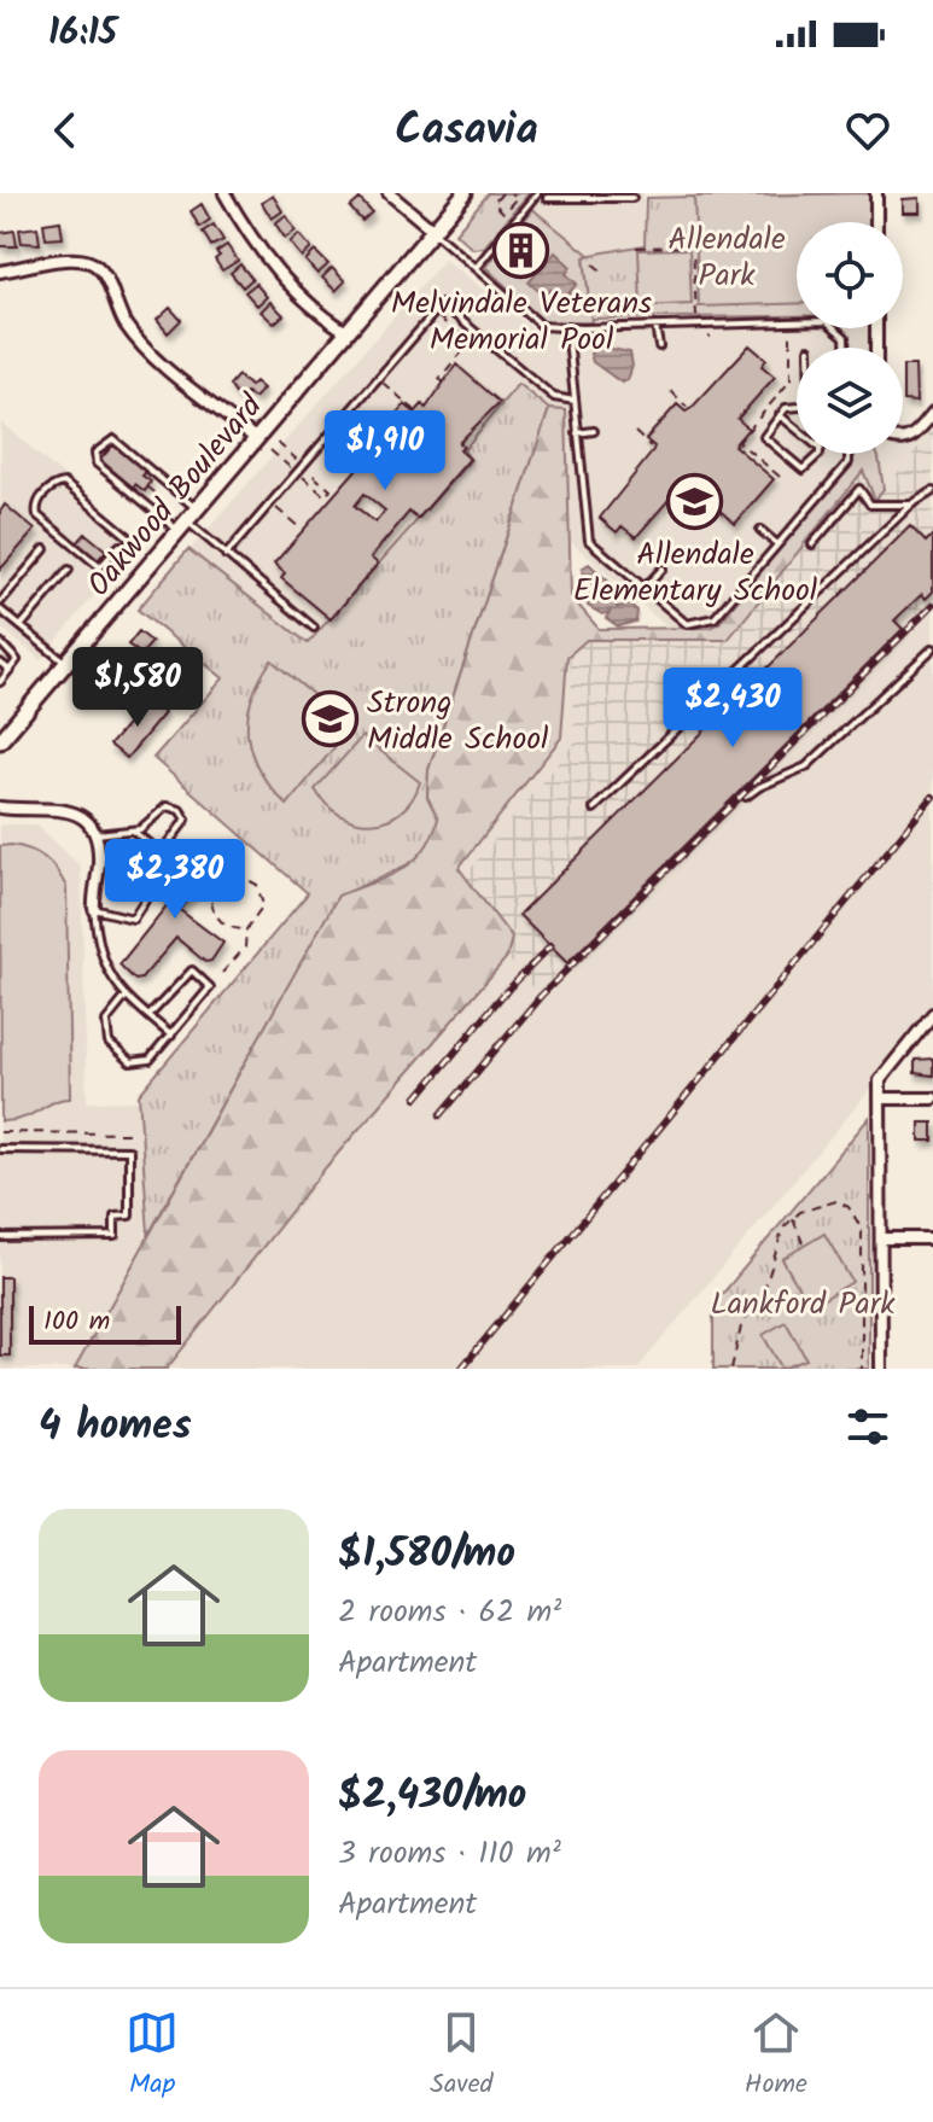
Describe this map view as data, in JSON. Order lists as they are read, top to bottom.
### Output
{
  "streets": {
    "main road": ["Oakwood Boulevard"]
  },
  "parks": ["Allendale Park", "Lankford Park"],
  "places": {
    "building": ["Melvindale Veterans Memorial Pool"],
    "school or university": ["Allendale Elementary School", "Strong Middle School"]
  },
  "scale_bar": "100 m",
  "page": {
    "status": "16:15",
    "header": "Casavia",
    "price": [
      "$1,910",
      "$1,580",
      "$2,430",
      "$2,380"
    ],
    "scale": "100 m",
    "heading": "4 homes",
    "list": [
      {
        "name": "$1,580/mo",
        "note": "2 rooms · 62 m² · Apartment"
      },
      {
        "name": "$2,430/mo",
        "note": "3 rooms · 110 m² · Apartment"
      }
    ],
    "tabs": ["Map", "Saved", "Home"]
  }
}
